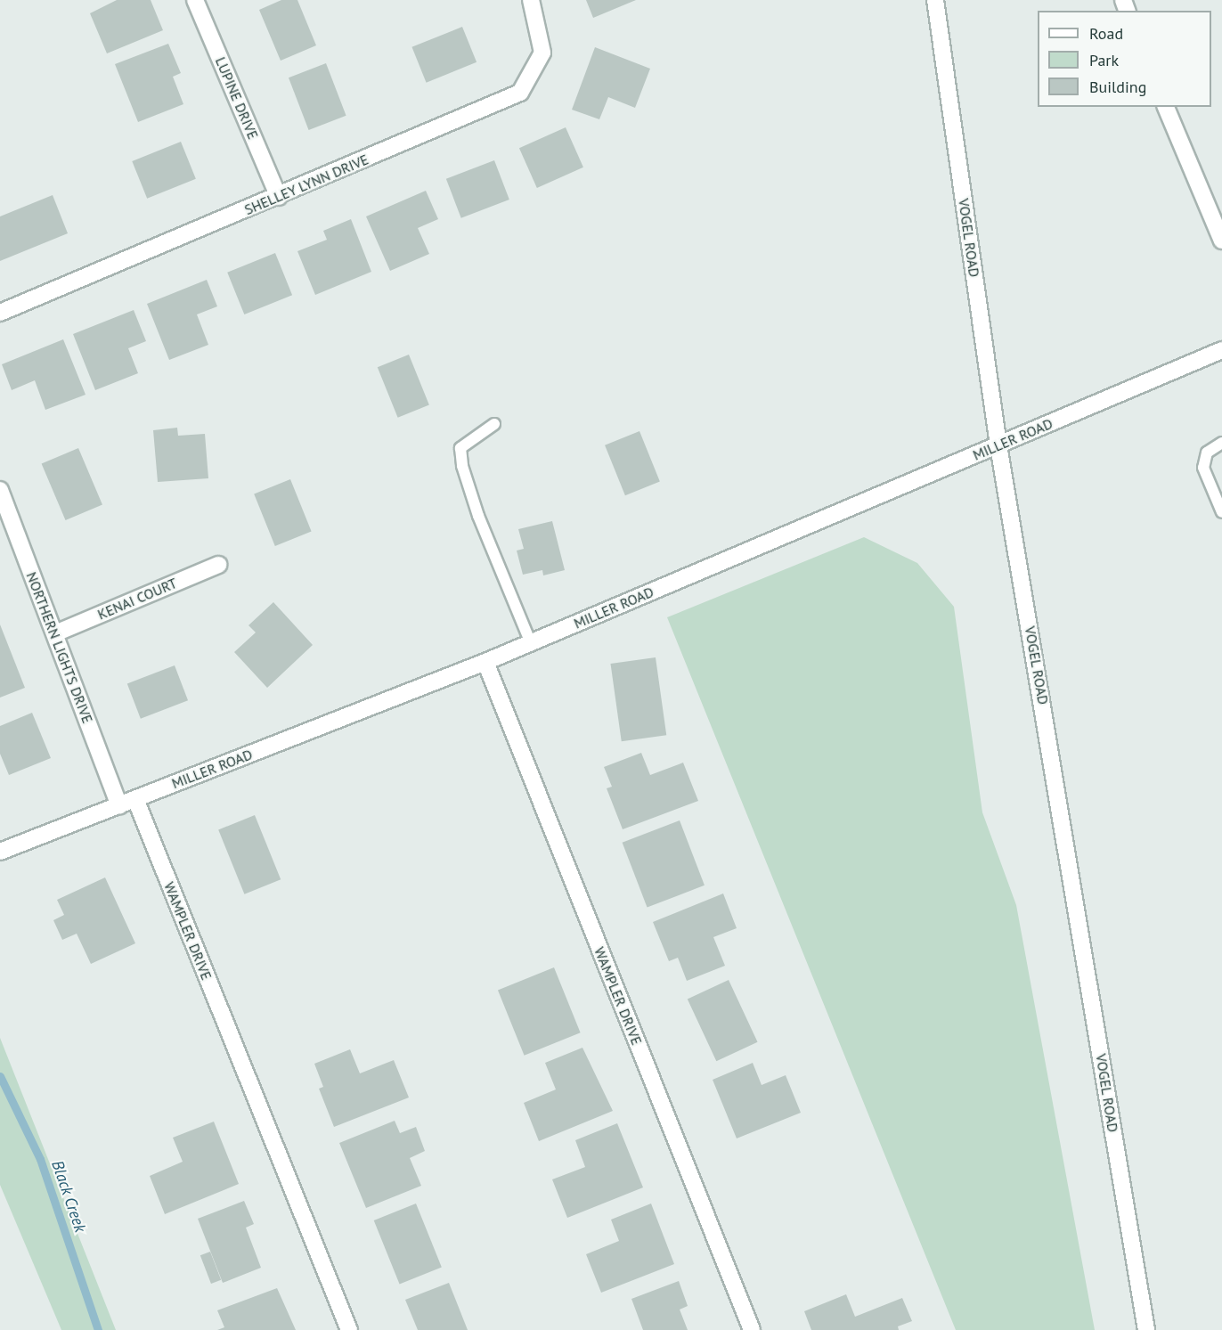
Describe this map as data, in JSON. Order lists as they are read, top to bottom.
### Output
{
  "streets": {
    "street": [
      "LUPINE DRIVE",
      "SHELLEY LYNN DRIVE",
      "VOGEL ROAD",
      "MILLER ROAD",
      "KENAI COURT",
      "NORTHERN LIGHTS DRIVE",
      "WAMPLER DRIVE"
    ]
  },
  "crossings": [
    ["LUPINE DRIVE", "SHELLEY LYNN DRIVE"],
    ["VOGEL ROAD", "MILLER ROAD"],
    ["MILLER ROAD", "NORTHERN LIGHTS DRIVE"],
    ["MILLER ROAD", "WAMPLER DRIVE"],
    ["KENAI COURT", "NORTHERN LIGHTS DRIVE"]
  ],
  "water": ["Black Creek"],
  "legend": ["Road", "Park", "Building"]
}
